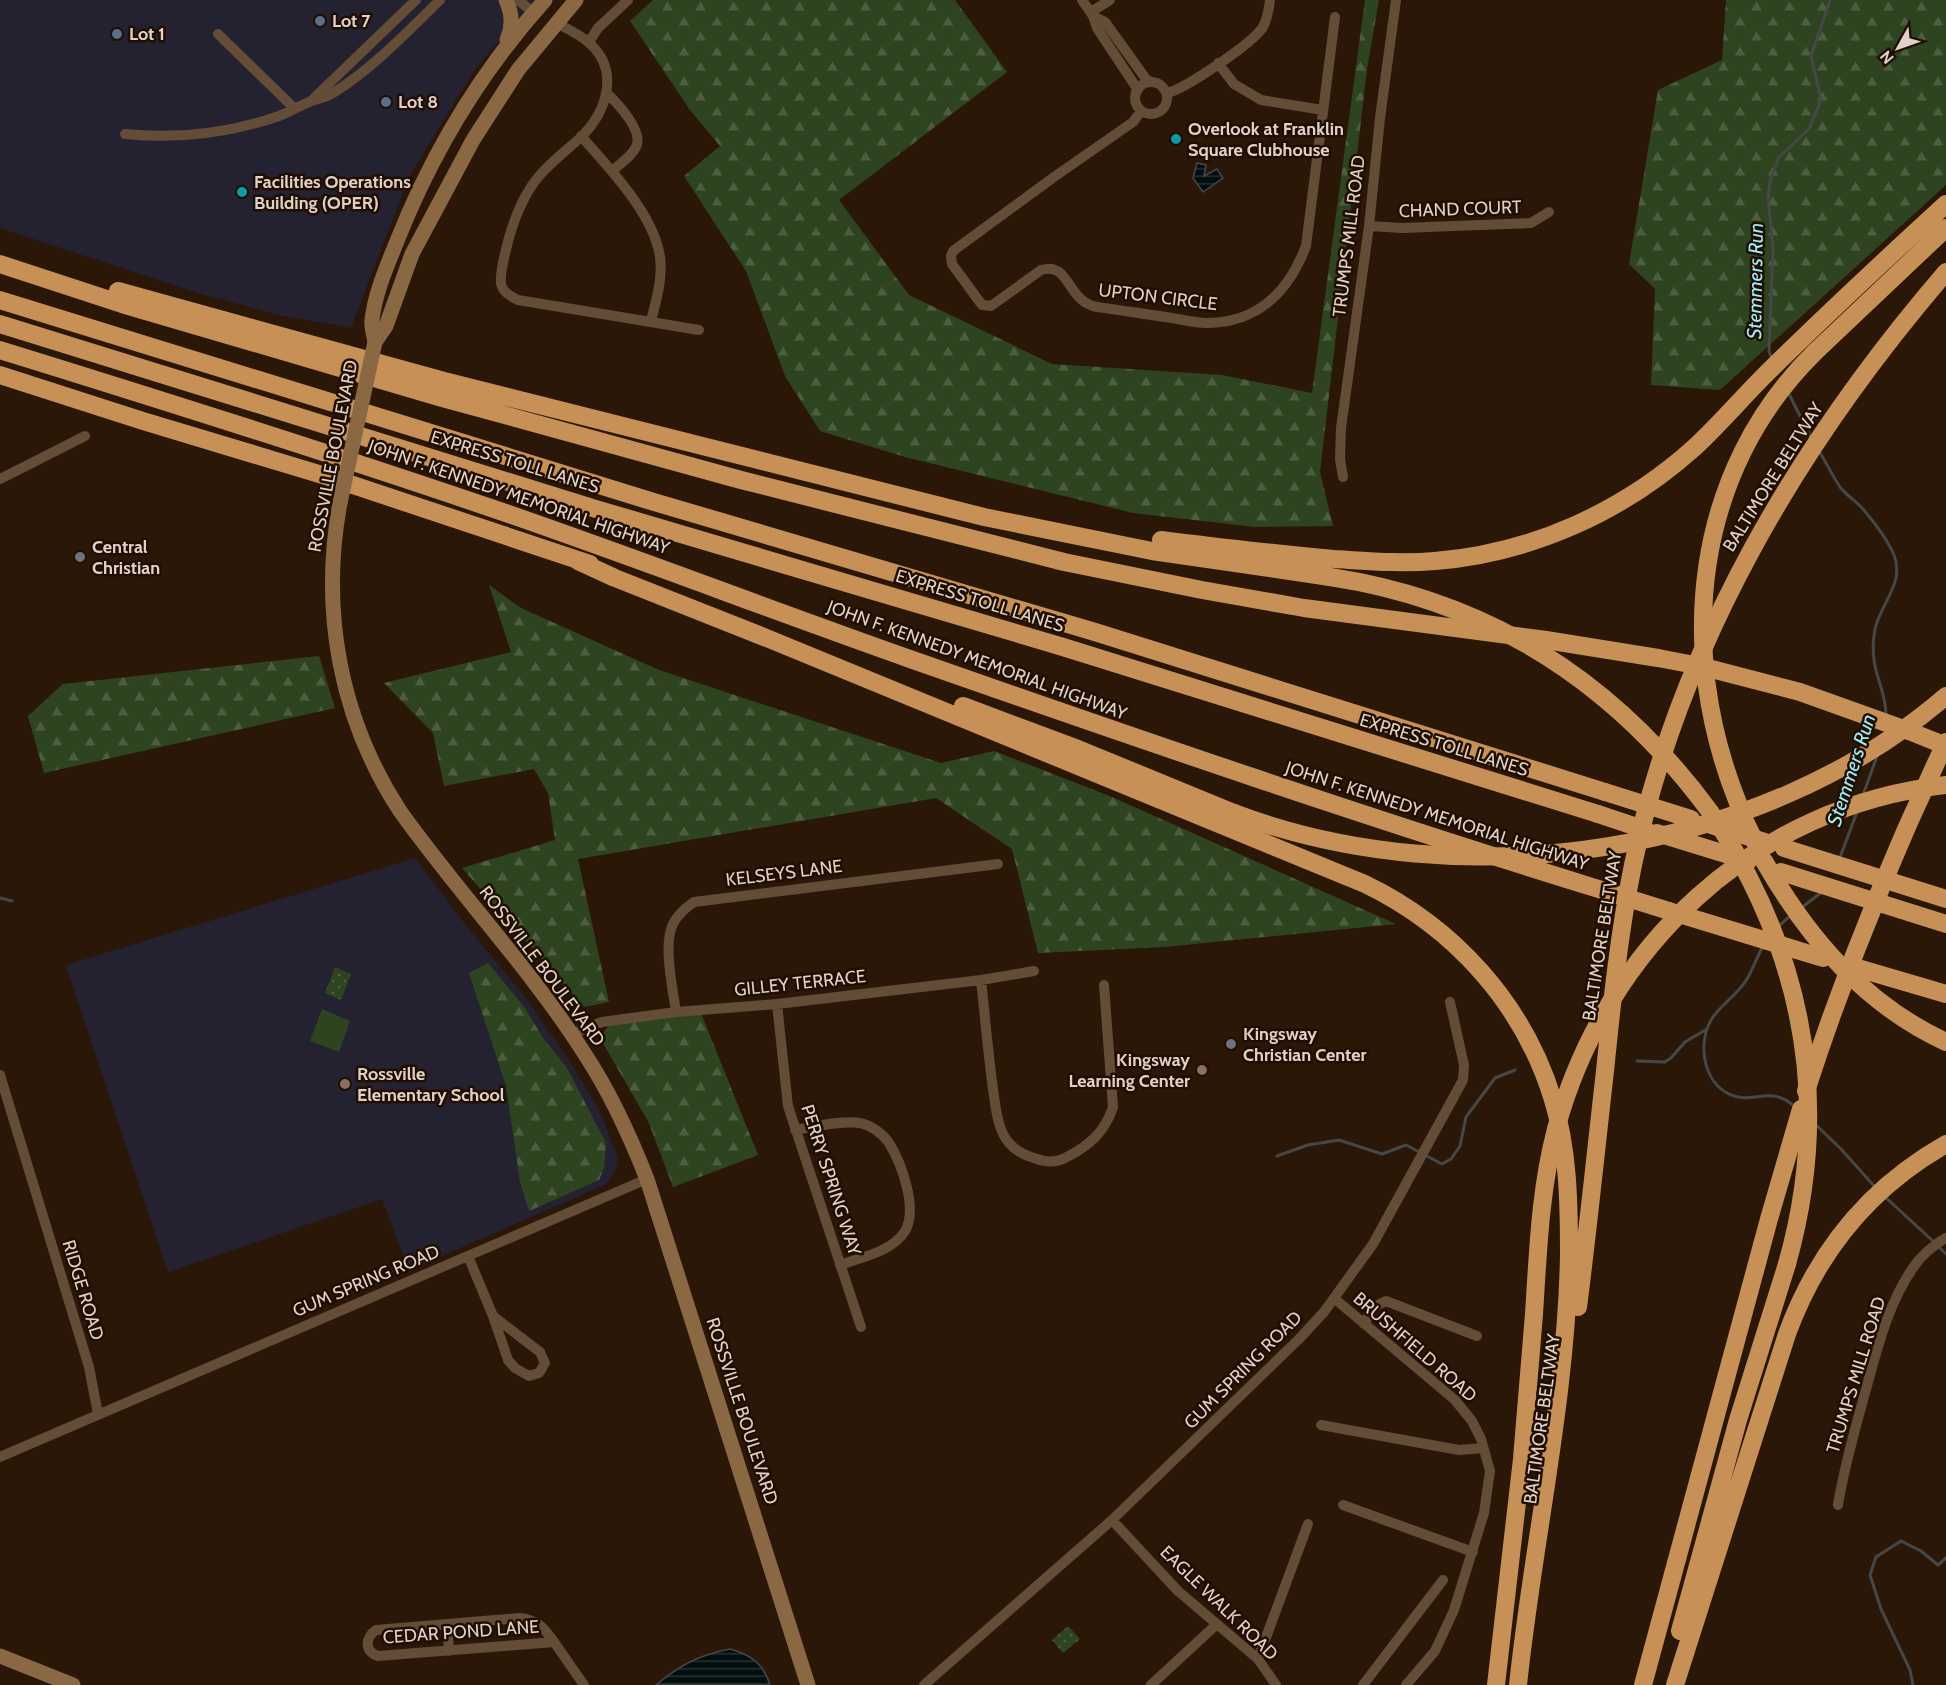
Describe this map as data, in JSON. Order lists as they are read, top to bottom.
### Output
{
  "streets": {
    "highway": ["EXPRESS TOLL LANES", "BALTIMORE BELTWAY", "JOHN F. KENNEDY MEMORIAL HIGHWAY"],
    "main road": ["ROSSVILLE BOULEVARD"],
    "street": [
      "CHAND COURT",
      "TRUMPS MILL ROAD",
      "UPTON CIRCLE",
      "KELSEYS LANE",
      "GILLEY TERRACE",
      "PERRY SPRING WAY",
      "GUM SPRING ROAD",
      "RIDGE ROAD",
      "BRUSHFIELD ROAD",
      "EAGLE WALK ROAD",
      "CEDAR POND LANE"
    ]
  },
  "crossings": [
    ["CHAND COURT", "TRUMPS MILL ROAD"],
    ["ROSSVILLE BOULEVARD", "GILLEY TERRACE"],
    ["ROSSVILLE BOULEVARD", "GUM SPRING ROAD"],
    ["KELSEYS LANE", "GILLEY TERRACE"],
    ["GILLEY TERRACE", "PERRY SPRING WAY"],
    ["GUM SPRING ROAD", "RIDGE ROAD"],
    ["GUM SPRING ROAD", "BRUSHFIELD ROAD"],
    ["GUM SPRING ROAD", "EAGLE WALK ROAD"]
  ],
  "water": ["Stemmers Run"],
  "places": [
    "Lot 7",
    "Lot 1",
    "Lot 8",
    "Overlook at Franklin Square Clubhouse",
    "Facilities Operations Building (OPER)",
    "Central Christian",
    "Kingsway Christian Center",
    "Kingsway Learning Center",
    "Rossville Elementary School"
  ],
  "north": "bottom left"
}
